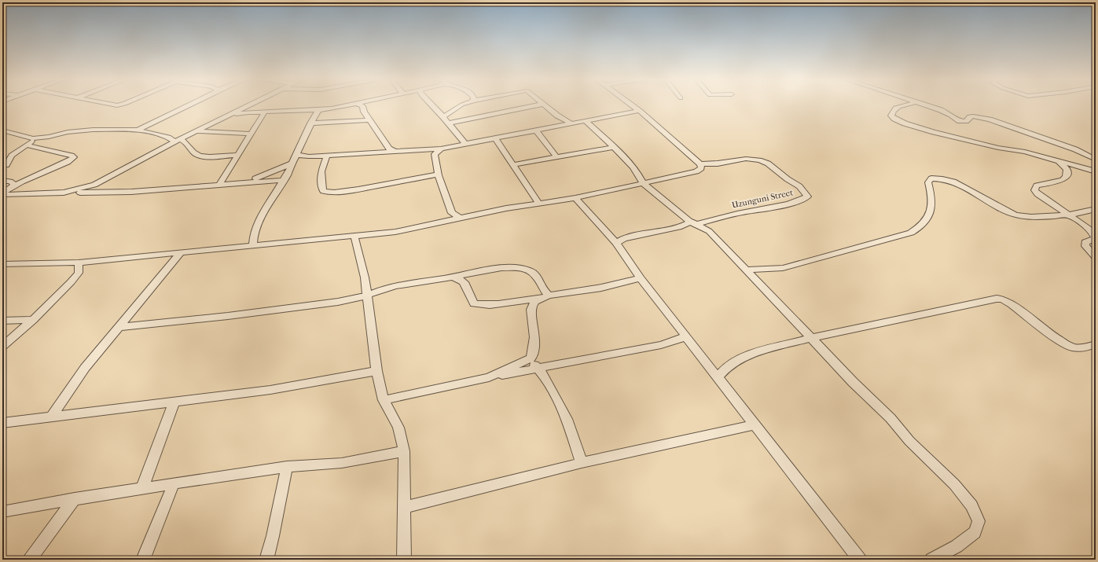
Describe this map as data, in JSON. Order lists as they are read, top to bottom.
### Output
{
  "streets": {
    "street": ["Uzunguni Street"]
  }
}
